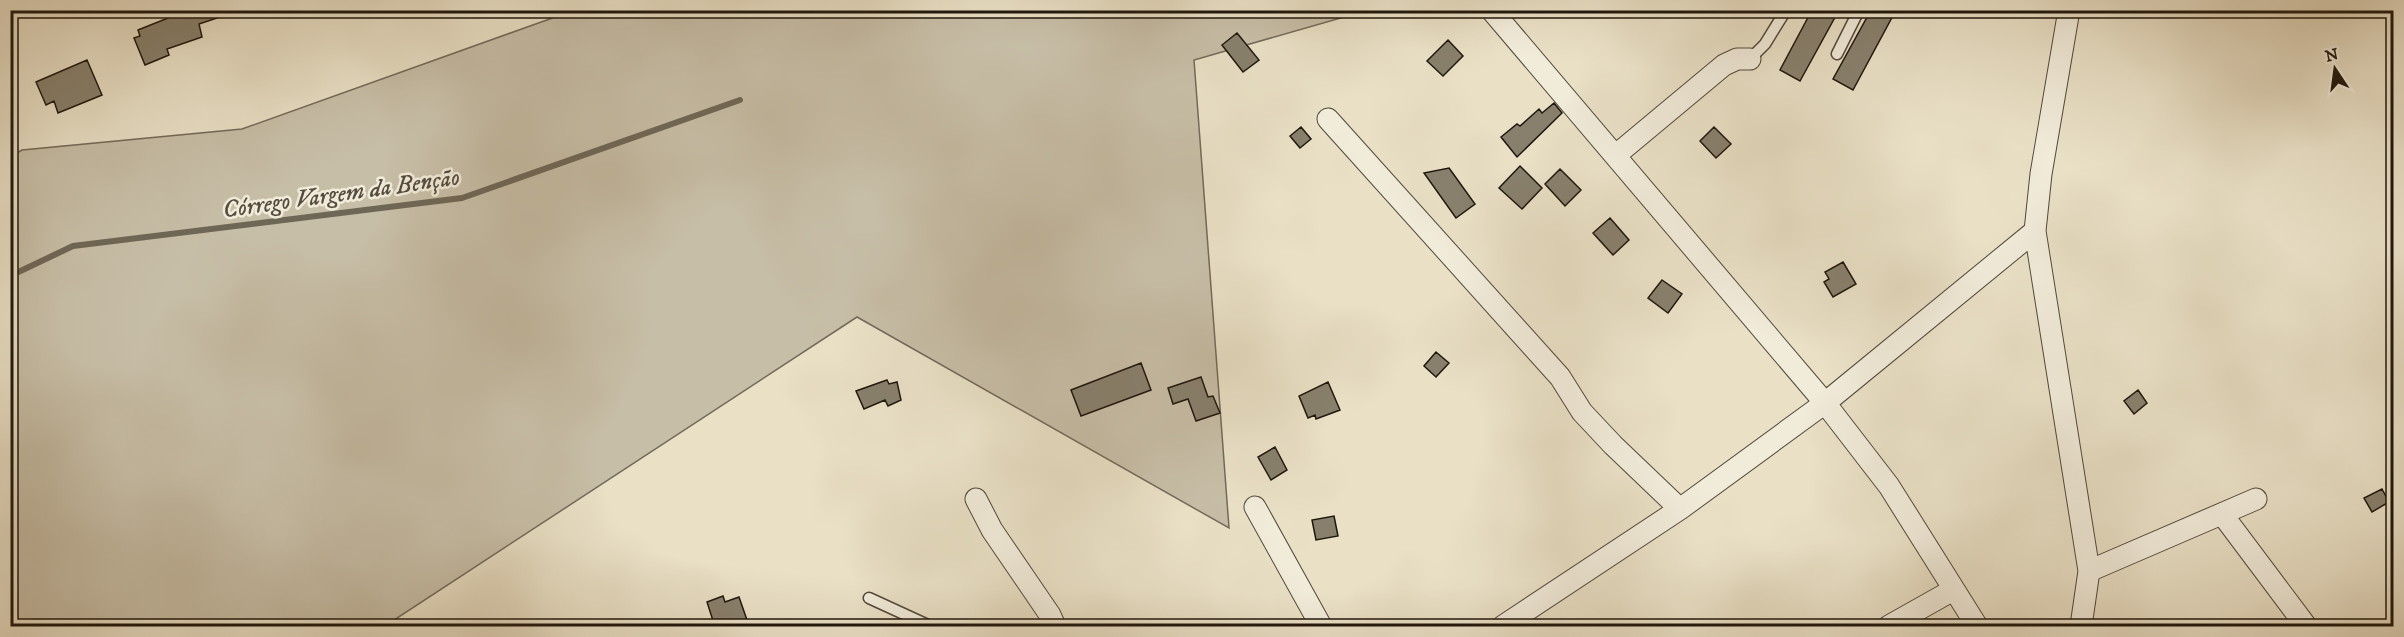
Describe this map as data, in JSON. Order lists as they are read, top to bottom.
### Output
{
  "water": ["Córrego Vargem da Benção"],
  "north": "top"
}
